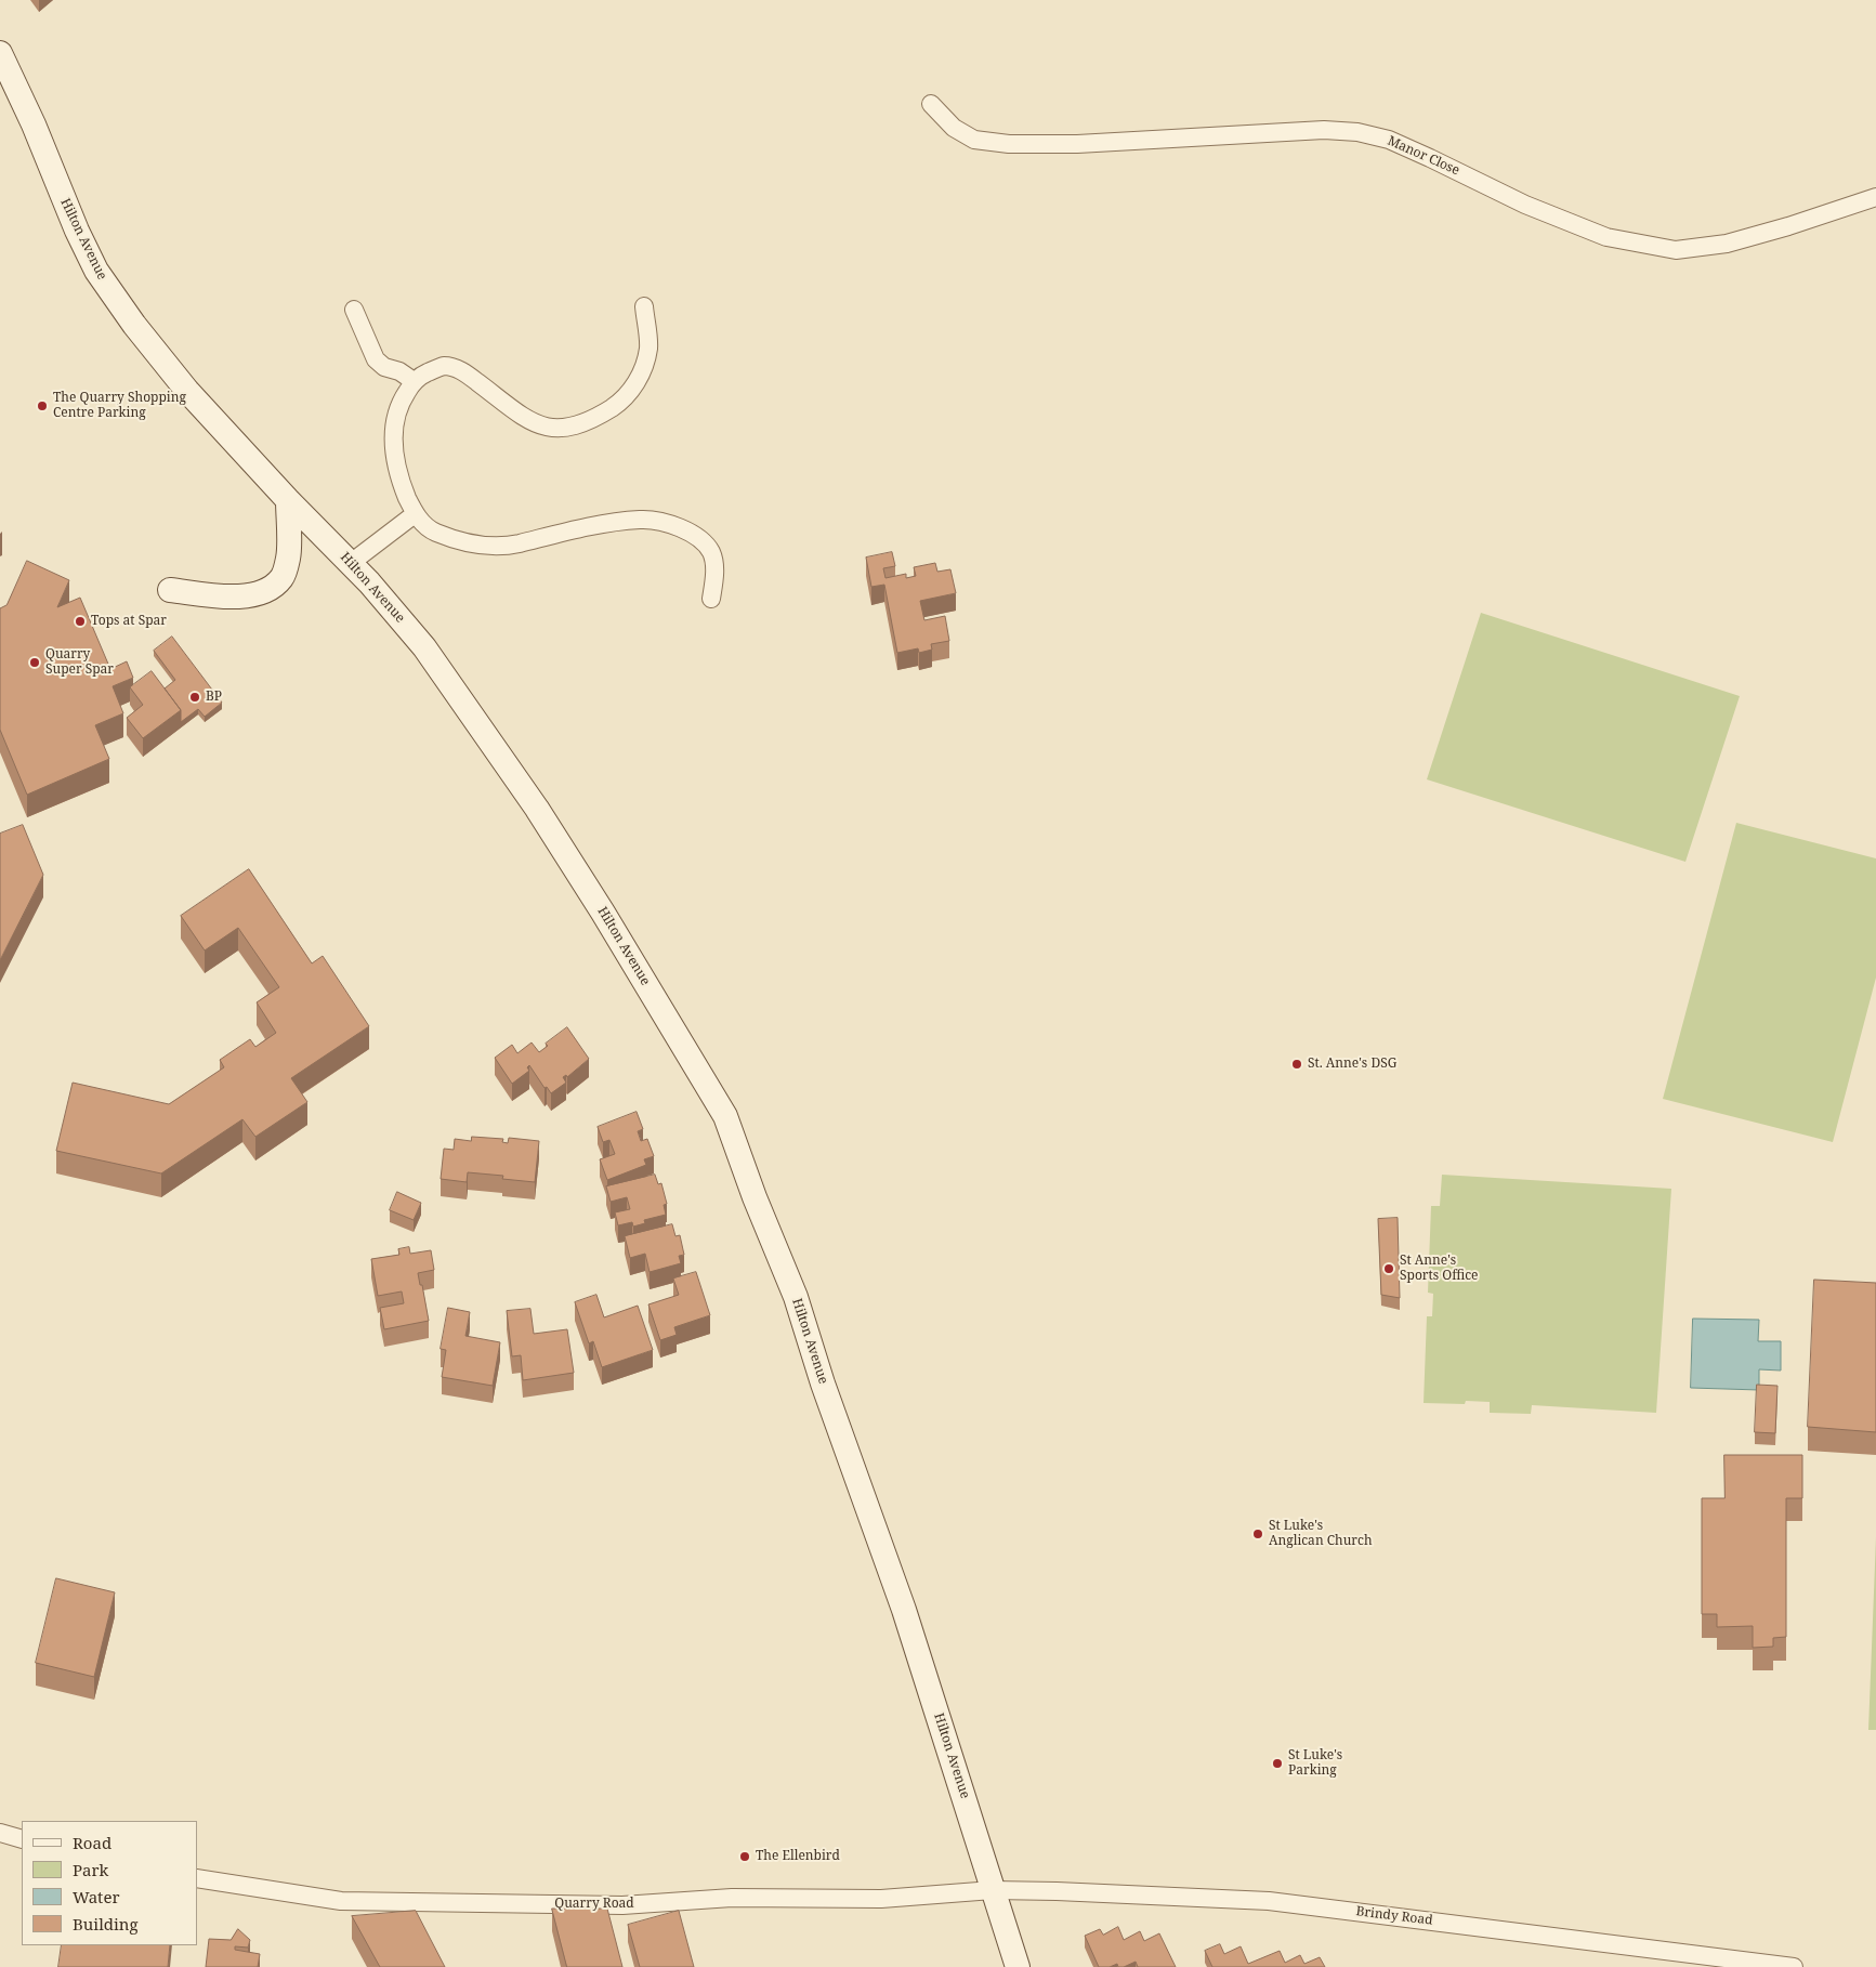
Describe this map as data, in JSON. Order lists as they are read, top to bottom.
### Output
{
  "streets": {
    "street": [
      "Manor Close",
      "Hilton Avenue",
      "Quarry Road",
      "Brindy Road"
    ]
  },
  "crossings": [
    ["Hilton Avenue", "Quarry Road"],
    ["Hilton Avenue", "Brindy Road"],
    ["Quarry Road", "Brindy Road"]
  ],
  "places": [
    "The Quarry Shopping Centre Parking",
    "Tops at Spar",
    "Quarry Super Spar",
    "BP",
    "St. Anne's DSG",
    "St Anne's Sports Office",
    "St Luke's Anglican Church",
    "St Luke's Parking",
    "The Ellenbird"
  ],
  "legend": [
    "Road",
    "Park",
    "Water",
    "Building"
  ]
}
